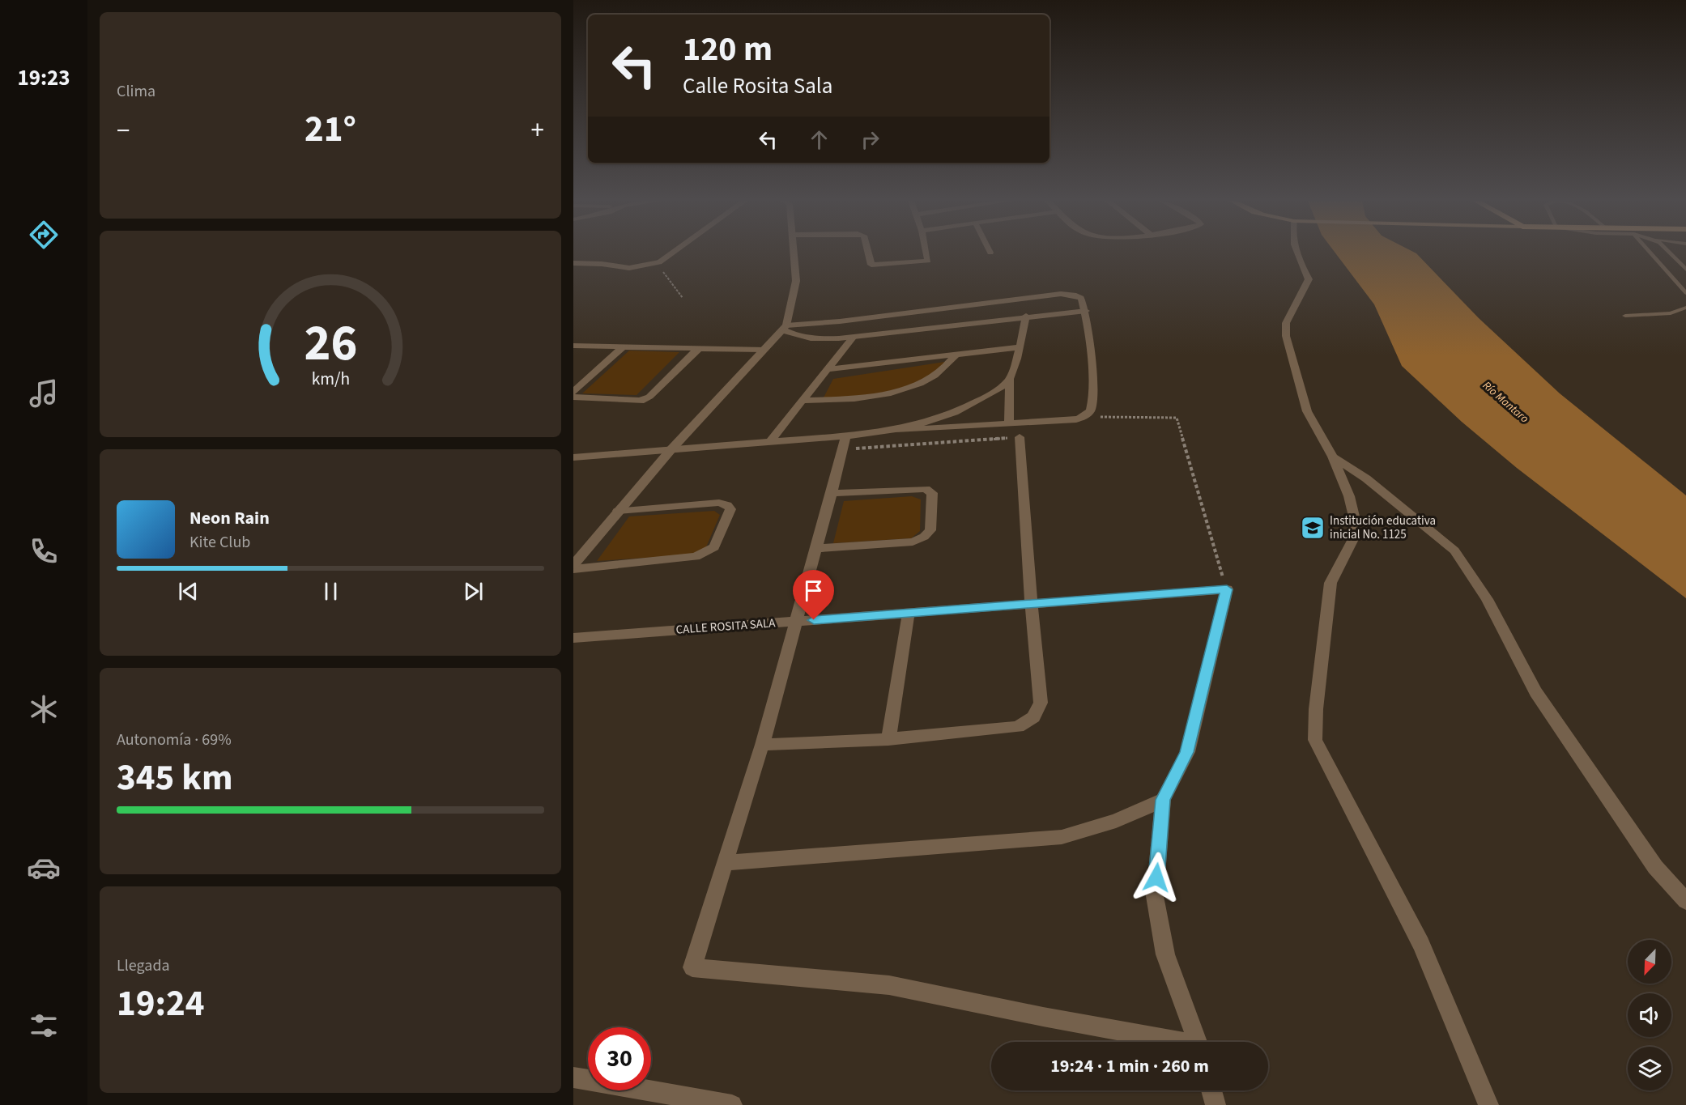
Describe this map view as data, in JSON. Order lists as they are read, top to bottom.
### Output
{
  "streets": {
    "street": ["CALLE ROSITA SALA"]
  },
  "water": ["Río Mantaro"],
  "places": {
    "school or university": ["Institución educativa inicial No. 1125"]
  },
  "north": "bottom left",
  "page": {
    "tabs": "19:23",
    "tile": [
      "Clima",
      ["Autonomía · 69%", "345 km"],
      ["Llegada", "19:24"]
    ],
    "turn": ["120 m", "Calle Rosita Sala"],
    "heat": ["−", "21°", "+"],
    "song": ["Neon Rain", "Kite Club"],
    "limit": "30",
    "trip": "19:24 · 1 min · 260 m",
    "gauge": ["26", "km/h"]
  }
}
